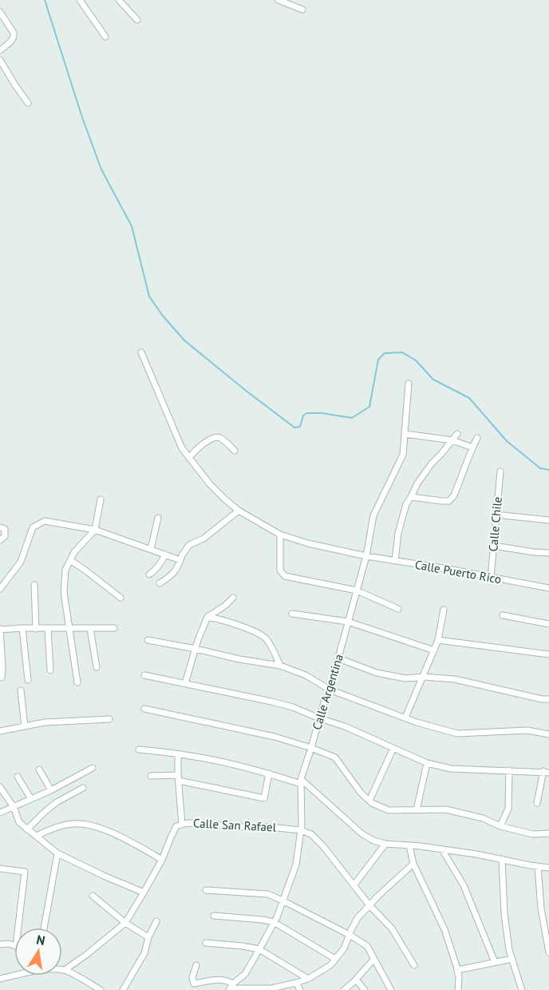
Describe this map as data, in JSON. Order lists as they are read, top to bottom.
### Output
{
  "streets": {
    "street": [
      "Calle Chile",
      "Calle Puerto Rico",
      "Calle Argentina",
      "Calle San Rafael"
    ]
  },
  "crossings": [
    ["Calle Chile", "Calle Puerto Rico"],
    ["Calle Puerto Rico", "Calle Argentina"],
    ["Calle Argentina", "Calle San Rafael"]
  ],
  "north": "top"
}
